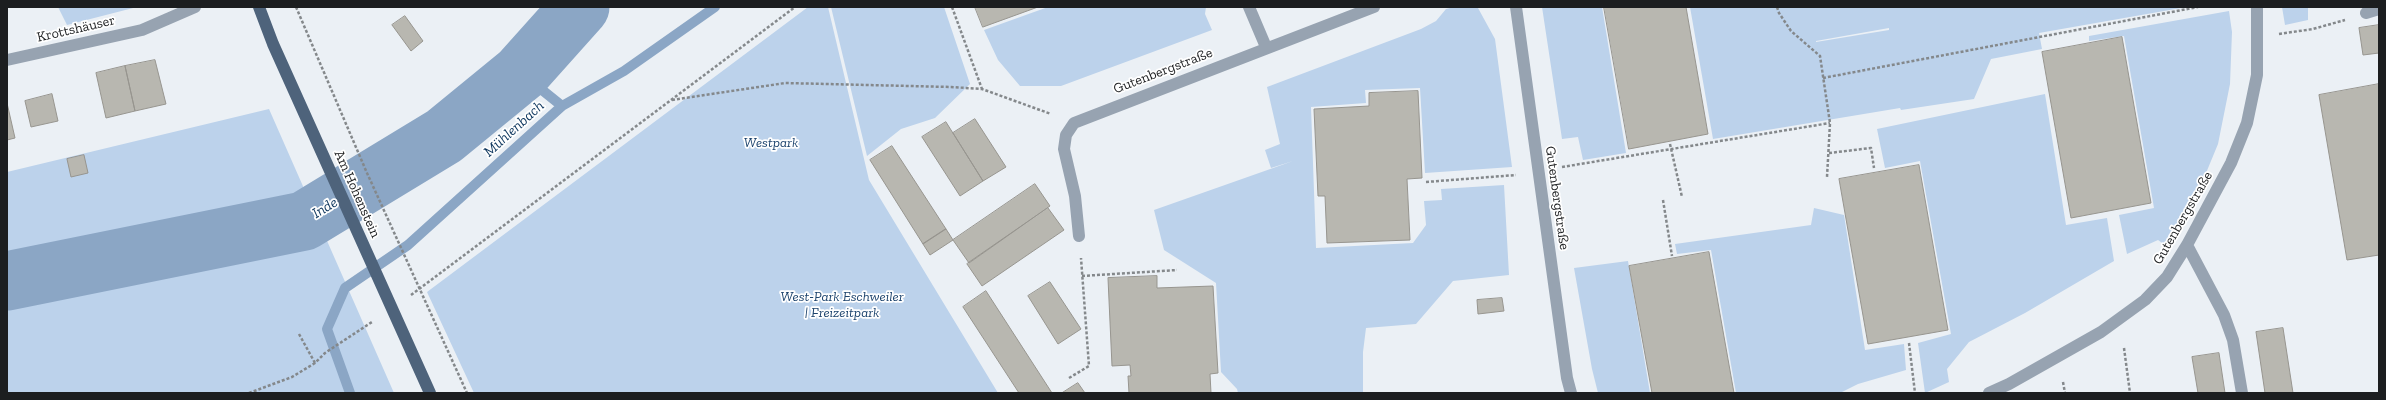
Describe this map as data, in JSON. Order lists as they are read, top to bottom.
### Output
{
  "streets": {
    "main road": ["Am Hohenstein"],
    "street": ["Krottshäuser", "Gutenbergstraße"]
  },
  "water": ["Mühlenbach", "Inde"],
  "parks": ["Westpark", "West-Park Eschweiler | Freizeitpark"]
}
